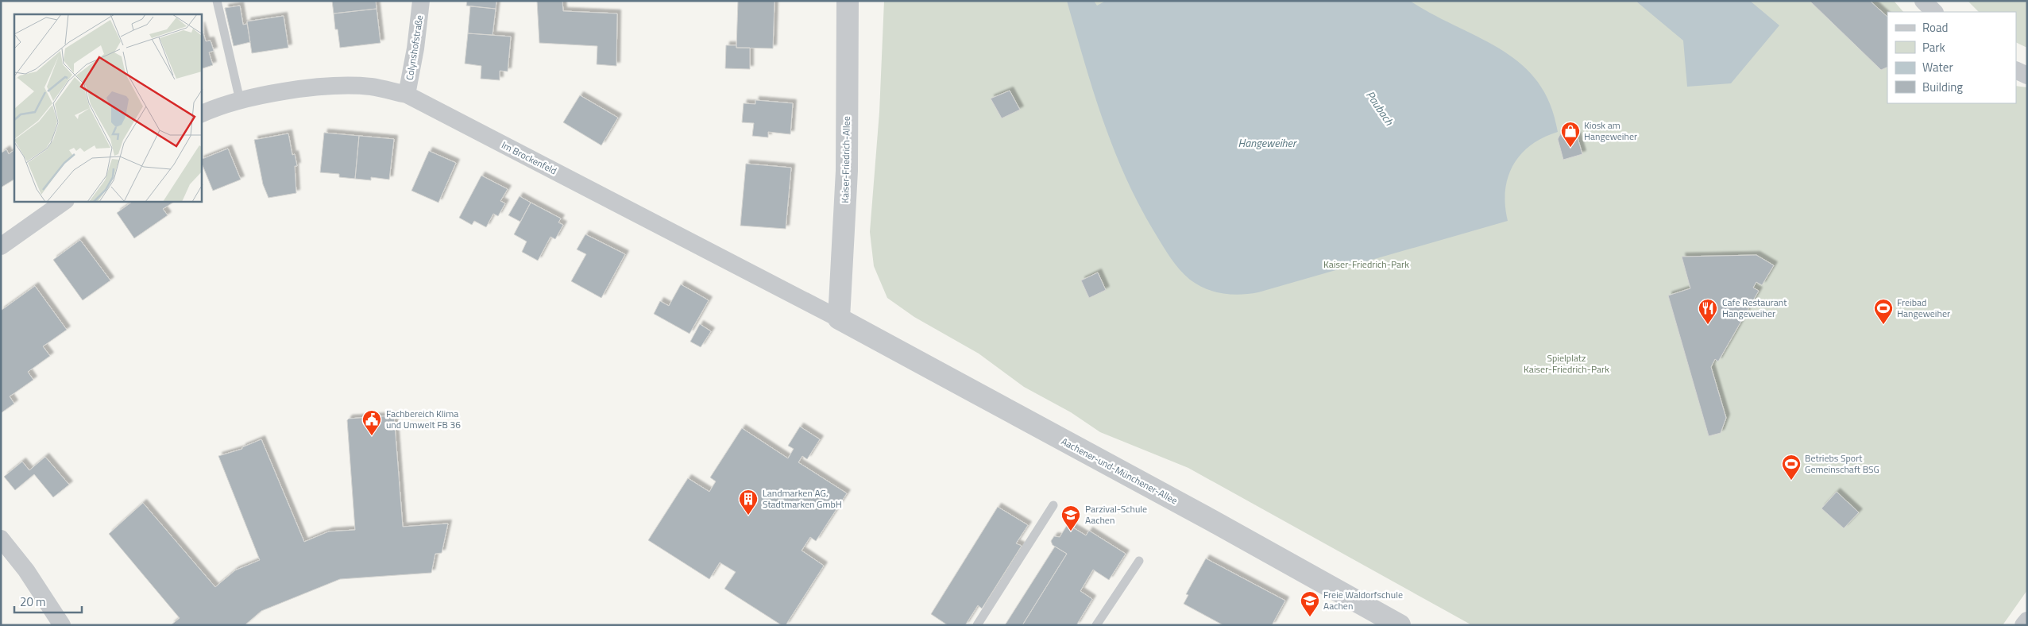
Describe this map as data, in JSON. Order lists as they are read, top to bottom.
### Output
{
  "streets": {
    "street": [
      "Colynshofstraße",
      "Im Brockenfeld",
      "Kaiser-Friedrich-Allee",
      "Aachener-und-Münchener-Allee"
    ]
  },
  "crossings": [
    ["Colynshofstraße", "Im Brockenfeld"],
    ["Im Brockenfeld", "Kaiser-Friedrich-Allee"],
    ["Im Brockenfeld", "Aachener-und-Münchener-Allee"],
    ["Kaiser-Friedrich-Allee", "Aachener-und-Münchener-Allee"]
  ],
  "water": ["Paubach", "Hangeweiher"],
  "parks": ["Kaiser-Friedrich-Park", "Spielplatz Kaiser-Friedrich-Park"],
  "places": {
    "shop": ["Kiosk am Hangeweiher"],
    "restaurant": ["Cafe Restaurant Hangeweiher"],
    "sports": ["Freibad Hangeweiher", "Betriebs Sport Gemeinschaft BSG"],
    "public building": ["Fachbereich Klima und Umwelt FB 36"],
    "building": ["Landmarken AG, Stadtmarken GmbH"],
    "school or university": ["Parzival-Schule Aachen", "Freie Waldorfschule Aachen"]
  },
  "legend": [
    "Road",
    "Park",
    "Water",
    "Building"
  ],
  "scale_bar": "20 m"
}
